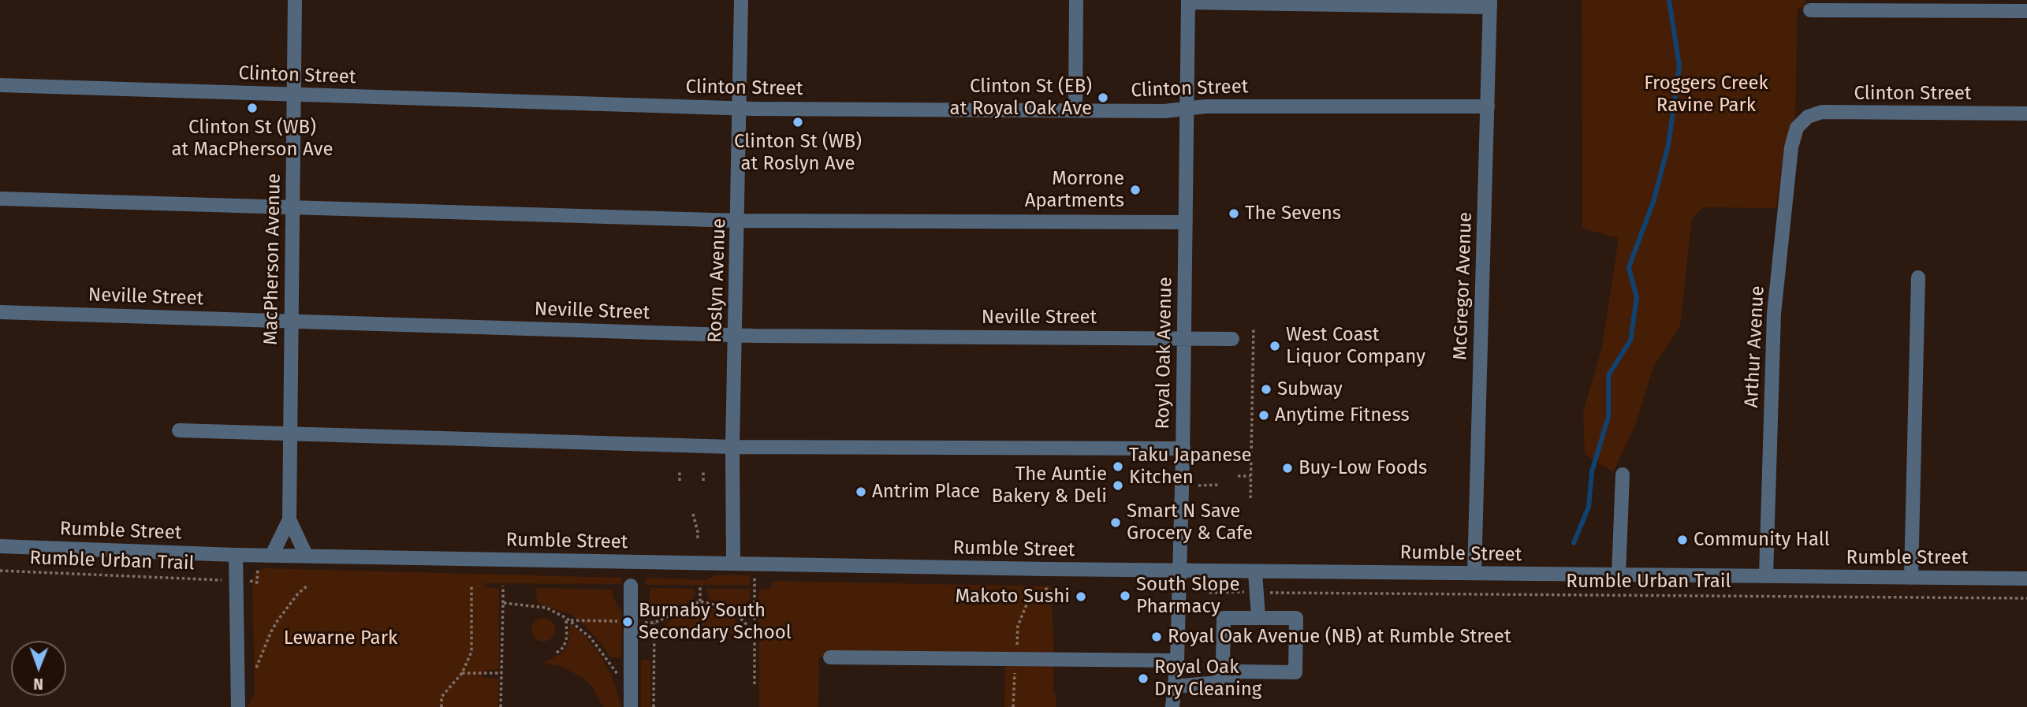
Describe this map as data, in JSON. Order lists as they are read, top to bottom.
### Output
{
  "streets": {
    "street": [
      "Clinton Street",
      "MacPherson Avenue",
      "Roslyn Avenue",
      "McGregor Avenue",
      "Neville Street",
      "Arthur Avenue",
      "Royal Oak Avenue",
      "Rumble Street"
    ],
    "path": ["Rumble Urban Trail"]
  },
  "crossings": [
    ["Clinton Street", "MacPherson Avenue"],
    ["Clinton Street", "Roslyn Avenue"],
    ["Clinton Street", "McGregor Avenue"],
    ["Clinton Street", "Arthur Avenue"],
    ["Clinton Street", "Royal Oak Avenue"],
    ["MacPherson Avenue", "Neville Street"],
    ["MacPherson Avenue", "Rumble Street"],
    ["Roslyn Avenue", "Neville Street"],
    ["Roslyn Avenue", "Rumble Street"],
    ["McGregor Avenue", "Rumble Street"],
    ["Neville Street", "Royal Oak Avenue"],
    ["Arthur Avenue", "Rumble Street"],
    ["Royal Oak Avenue", "Rumble Street"]
  ],
  "parks": ["Froggers Creek Ravine Park", "Lewarne Park"],
  "places": [
    "Clinton St (EB) at Royal Oak Ave",
    "Clinton St (WB) at MacPherson Ave",
    "Clinton St (WB) at Roslyn Ave",
    "Morrone Apartments",
    "The Sevens",
    "West Coast Liquor Company",
    "Subway",
    "Anytime Fitness",
    "Taku Japanese Kitchen",
    "Buy-Low Foods",
    "The Auntie Bakery & Deli",
    "Antrim Place",
    "Smart N Save Grocery & Cafe",
    "Community Hall",
    "South Slope Pharmacy",
    "Makoto Sushi",
    "Burnaby South Secondary School",
    "Royal Oak Avenue (NB) at Rumble Street",
    "Royal Oak Dry Cleaning"
  ],
  "north": "bottom"
}
